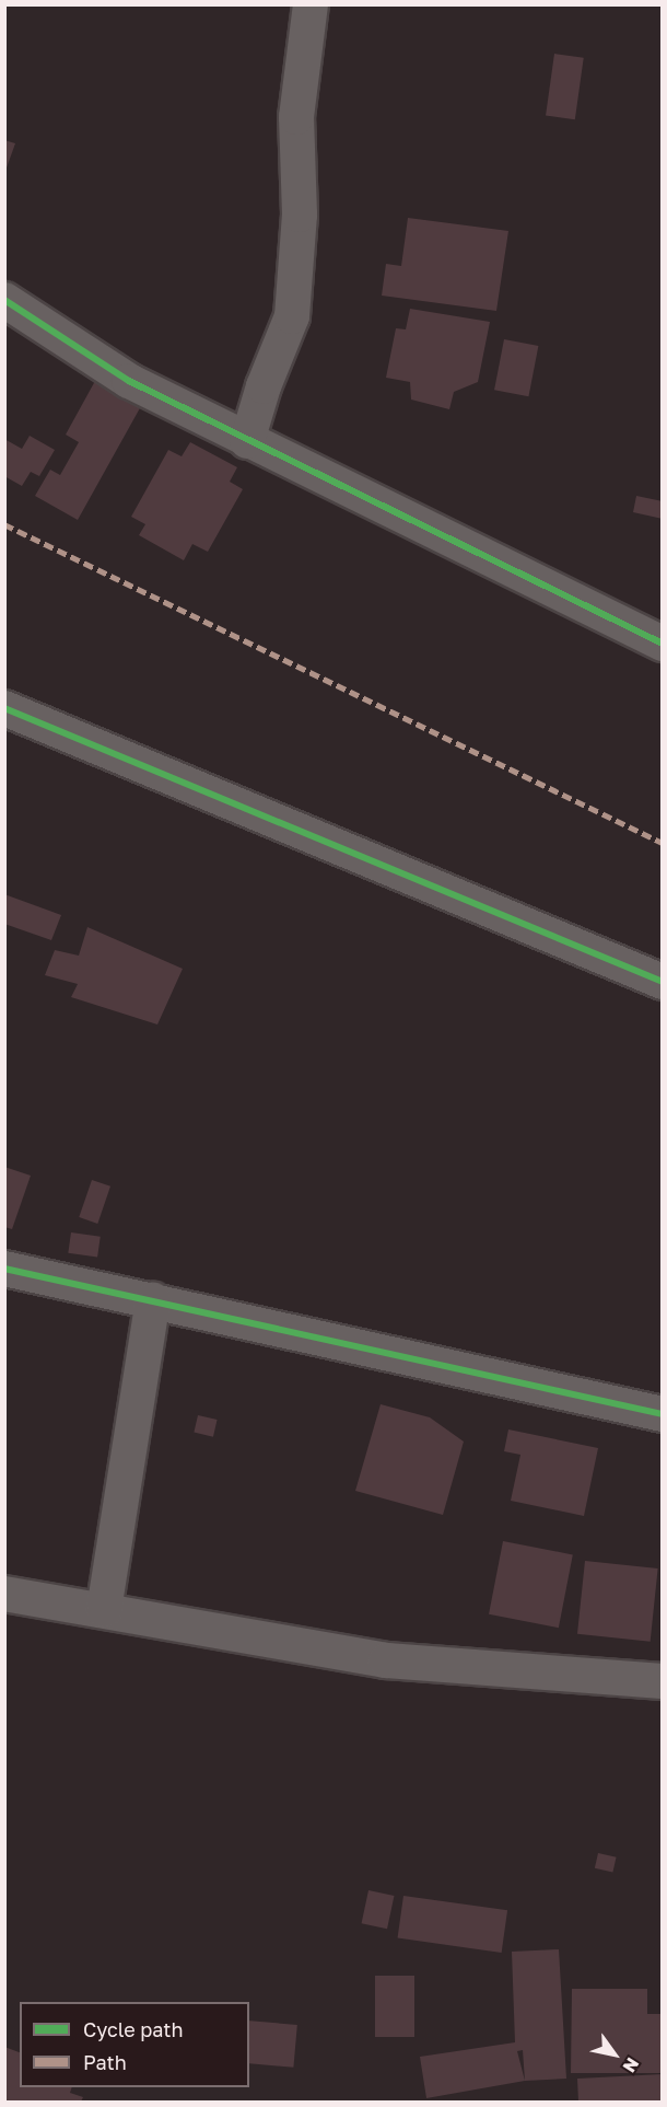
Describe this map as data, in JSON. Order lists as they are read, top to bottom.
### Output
{
  "legend": ["Cycle path", "Path"],
  "north": "bottom right"
}
